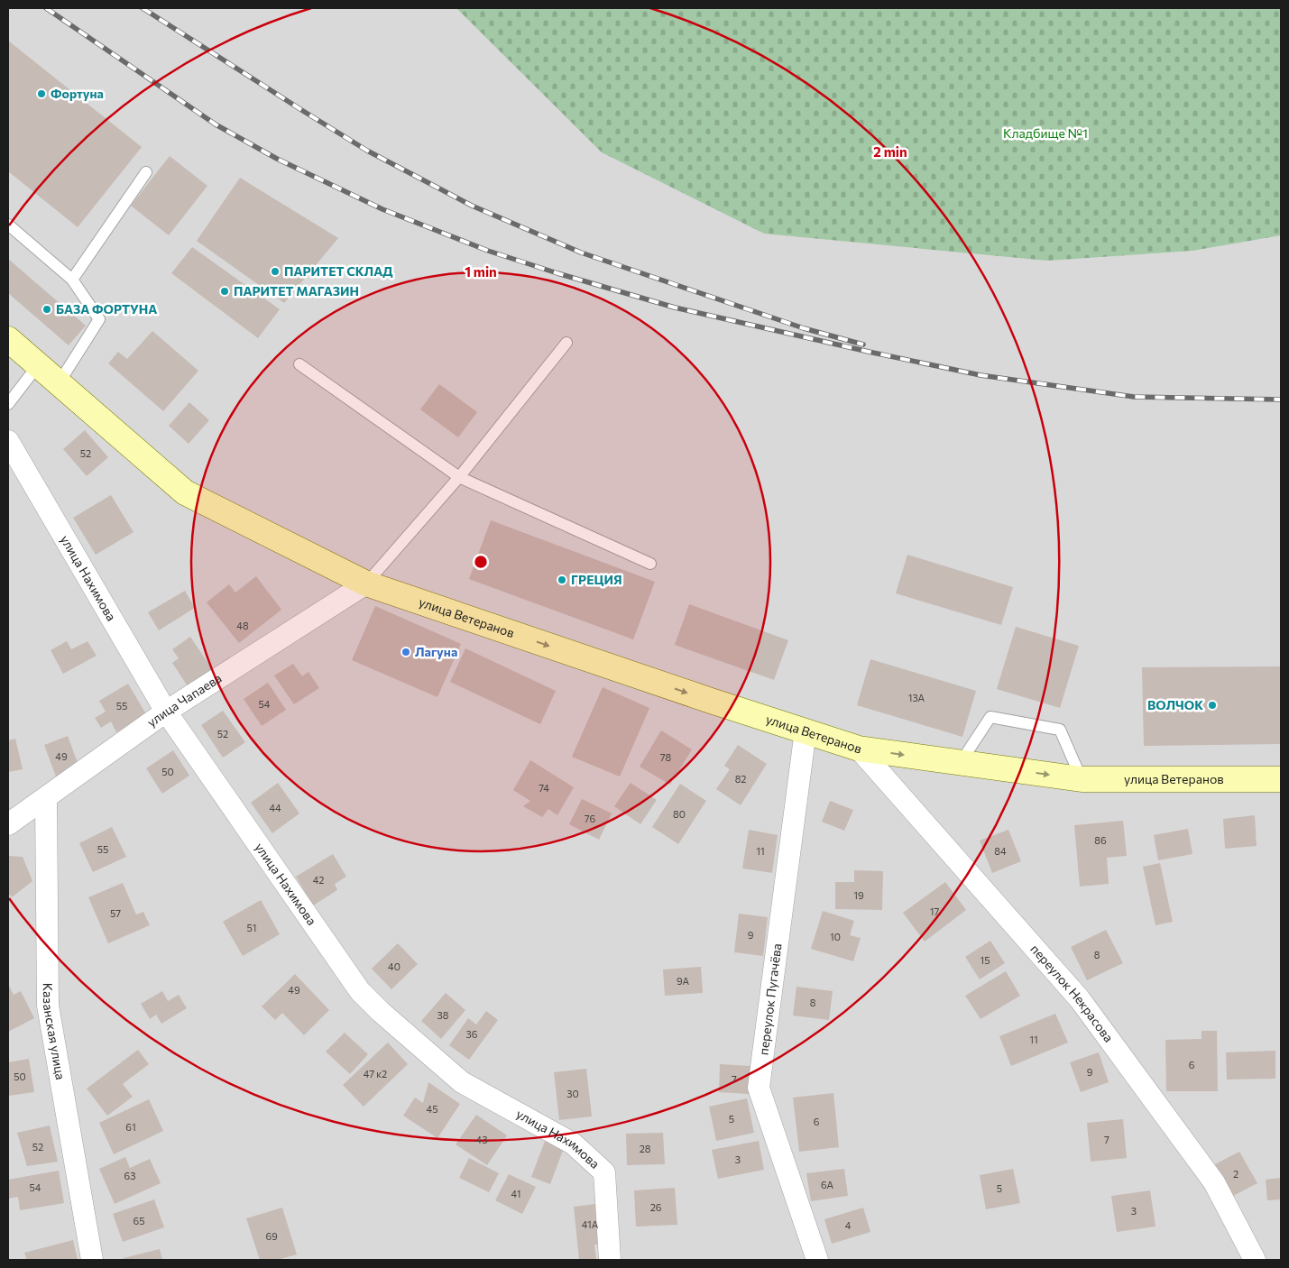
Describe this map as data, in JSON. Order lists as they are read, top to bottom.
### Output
{
  "streets": {
    "street": [
      "улица Нахимова",
      "улица Ветеранов",
      "улица Чапаева",
      "переулок Некрасова",
      "переулок Пугачёва",
      "Казанская улица"
    ]
  },
  "crossings": [
    ["улица Нахимова", "улица Чапаева"],
    ["улица Ветеранов", "улица Чапаева"],
    ["улица Ветеранов", "переулок Некрасова"],
    ["улица Ветеранов", "переулок Пугачёва"],
    ["улица Чапаева", "Казанская улица"]
  ],
  "one_way": ["улица Ветеранов"],
  "parks": ["Кладбище №1"],
  "places": [
    "Фортуна",
    "ПАРИТЕТ СКЛАД",
    "ПАРИТЕТ МАГАЗИН",
    "БАЗА ФОРТУНА",
    "ГРЕЦИЯ",
    "Лагуна",
    "ВОЛЧОК"
  ],
  "house_numbers": [
    "52",
    "48",
    "13А",
    "54",
    "55",
    "52",
    "49",
    "78",
    "50",
    "82",
    "74",
    "44",
    "80",
    "76",
    "86",
    "55",
    "11",
    "84",
    "42",
    "19",
    "17",
    "57",
    "51",
    "9",
    "10",
    "8",
    "15",
    "40",
    "9А",
    "49",
    "8",
    "38",
    "36",
    "11",
    "6",
    "9",
    "47 к2",
    "50",
    "7",
    "30",
    "45",
    "5",
    "6",
    "61",
    "43",
    "7",
    "52",
    "28",
    "3",
    "2",
    "63",
    "6А",
    "54",
    "5",
    "41",
    "26",
    "3",
    "65",
    "41А",
    "4",
    "69"
  ],
  "rings": ["2 min", "1 min"]
}
